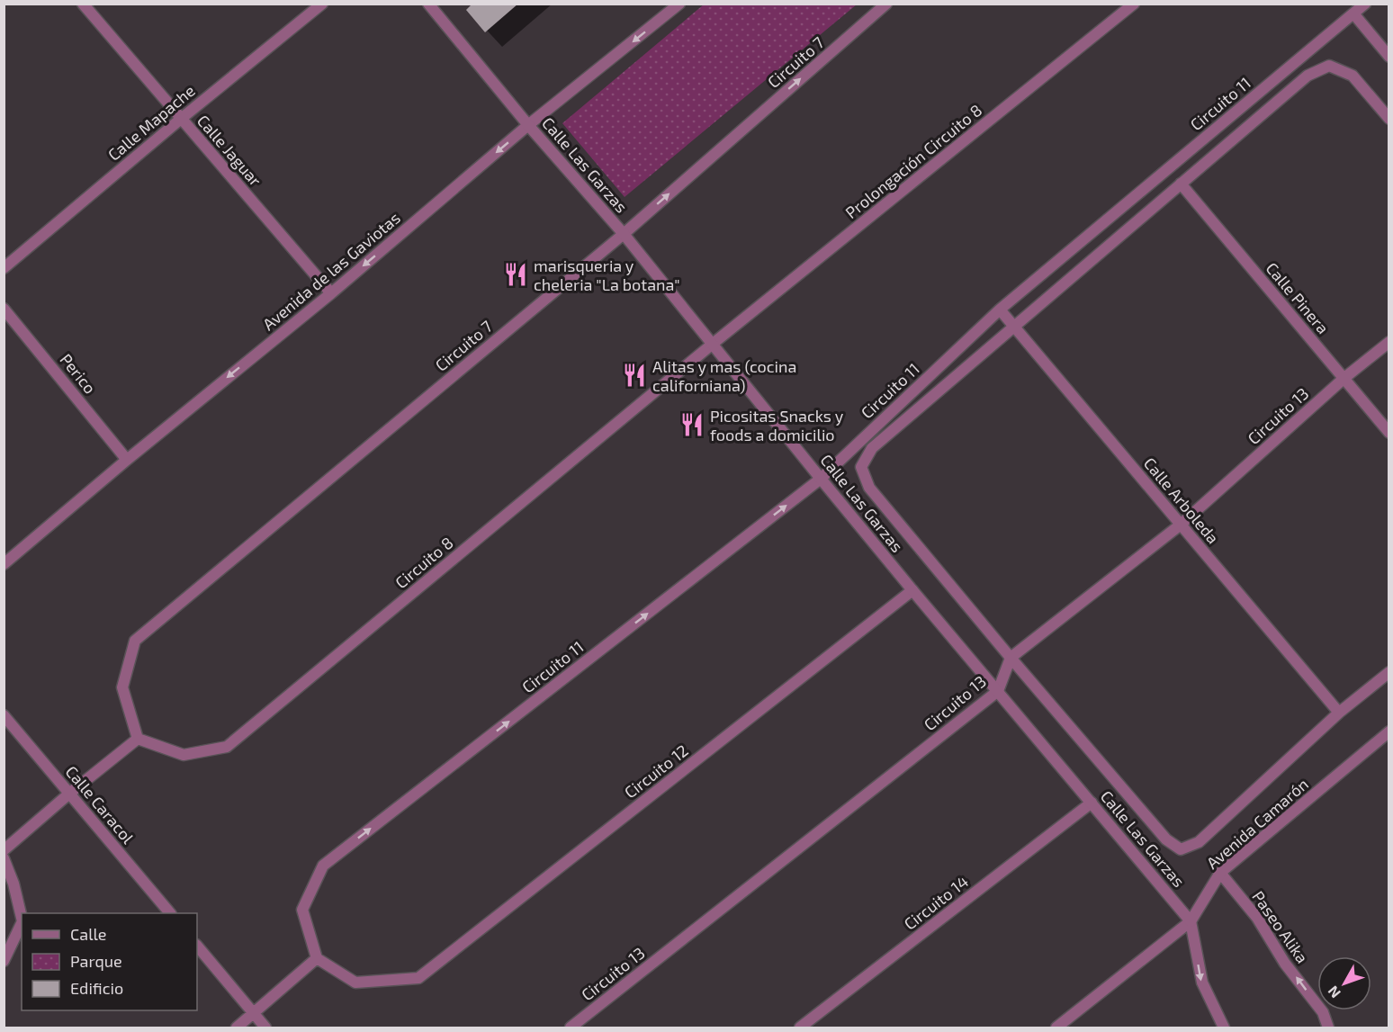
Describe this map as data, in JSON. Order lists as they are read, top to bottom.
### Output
{
  "streets": {
    "street": [
      "Circuito 7",
      "Circuito 11",
      "Calle Mapache",
      "Calle Jaguar",
      "Prolongación Circuito 8",
      "Calle Las Garzas",
      "Avenida de las Gaviotas",
      "Calle Pinera",
      "Perico",
      "Circuito 13",
      "Calle Arboleda",
      "Circuito 8",
      "Circuito 12",
      "Calle Caracol",
      "Avenida Camarón",
      "Circuito 14",
      "Paseo Alika"
    ]
  },
  "crossings": [
    ["Circuito 7", "Calle Las Garzas"],
    ["Circuito 7", "Circuito 8"],
    ["Circuito 11", "Calle Las Garzas"],
    ["Circuito 11", "Calle Arboleda"],
    ["Circuito 11", "Circuito 12"],
    ["Calle Mapache", "Calle Jaguar"],
    ["Calle Jaguar", "Avenida de las Gaviotas"],
    ["Prolongación Circuito 8", "Calle Las Garzas"],
    ["Prolongación Circuito 8", "Circuito 8"],
    ["Calle Las Garzas", "Avenida de las Gaviotas"],
    ["Calle Las Garzas", "Circuito 13"],
    ["Calle Las Garzas", "Circuito 8"],
    ["Calle Las Garzas", "Circuito 12"],
    ["Calle Las Garzas", "Avenida Camarón"],
    ["Calle Las Garzas", "Circuito 14"],
    ["Avenida de las Gaviotas", "Perico"],
    ["Calle Pinera", "Circuito 13"],
    ["Circuito 13", "Calle Arboleda"],
    ["Avenida Camarón", "Paseo Alika"]
  ],
  "one_way": ["Circuito 11", "Avenida de las Gaviotas"],
  "places": {
    "restaurant": ["marisqueria y cheleria \"La botana\"", "Alitas y mas (cocina californiana)", "Picositas Snacks y foods a domicilio"]
  },
  "legend": ["Calle", "Parque", "Edificio"],
  "north": "bottom left"
}
